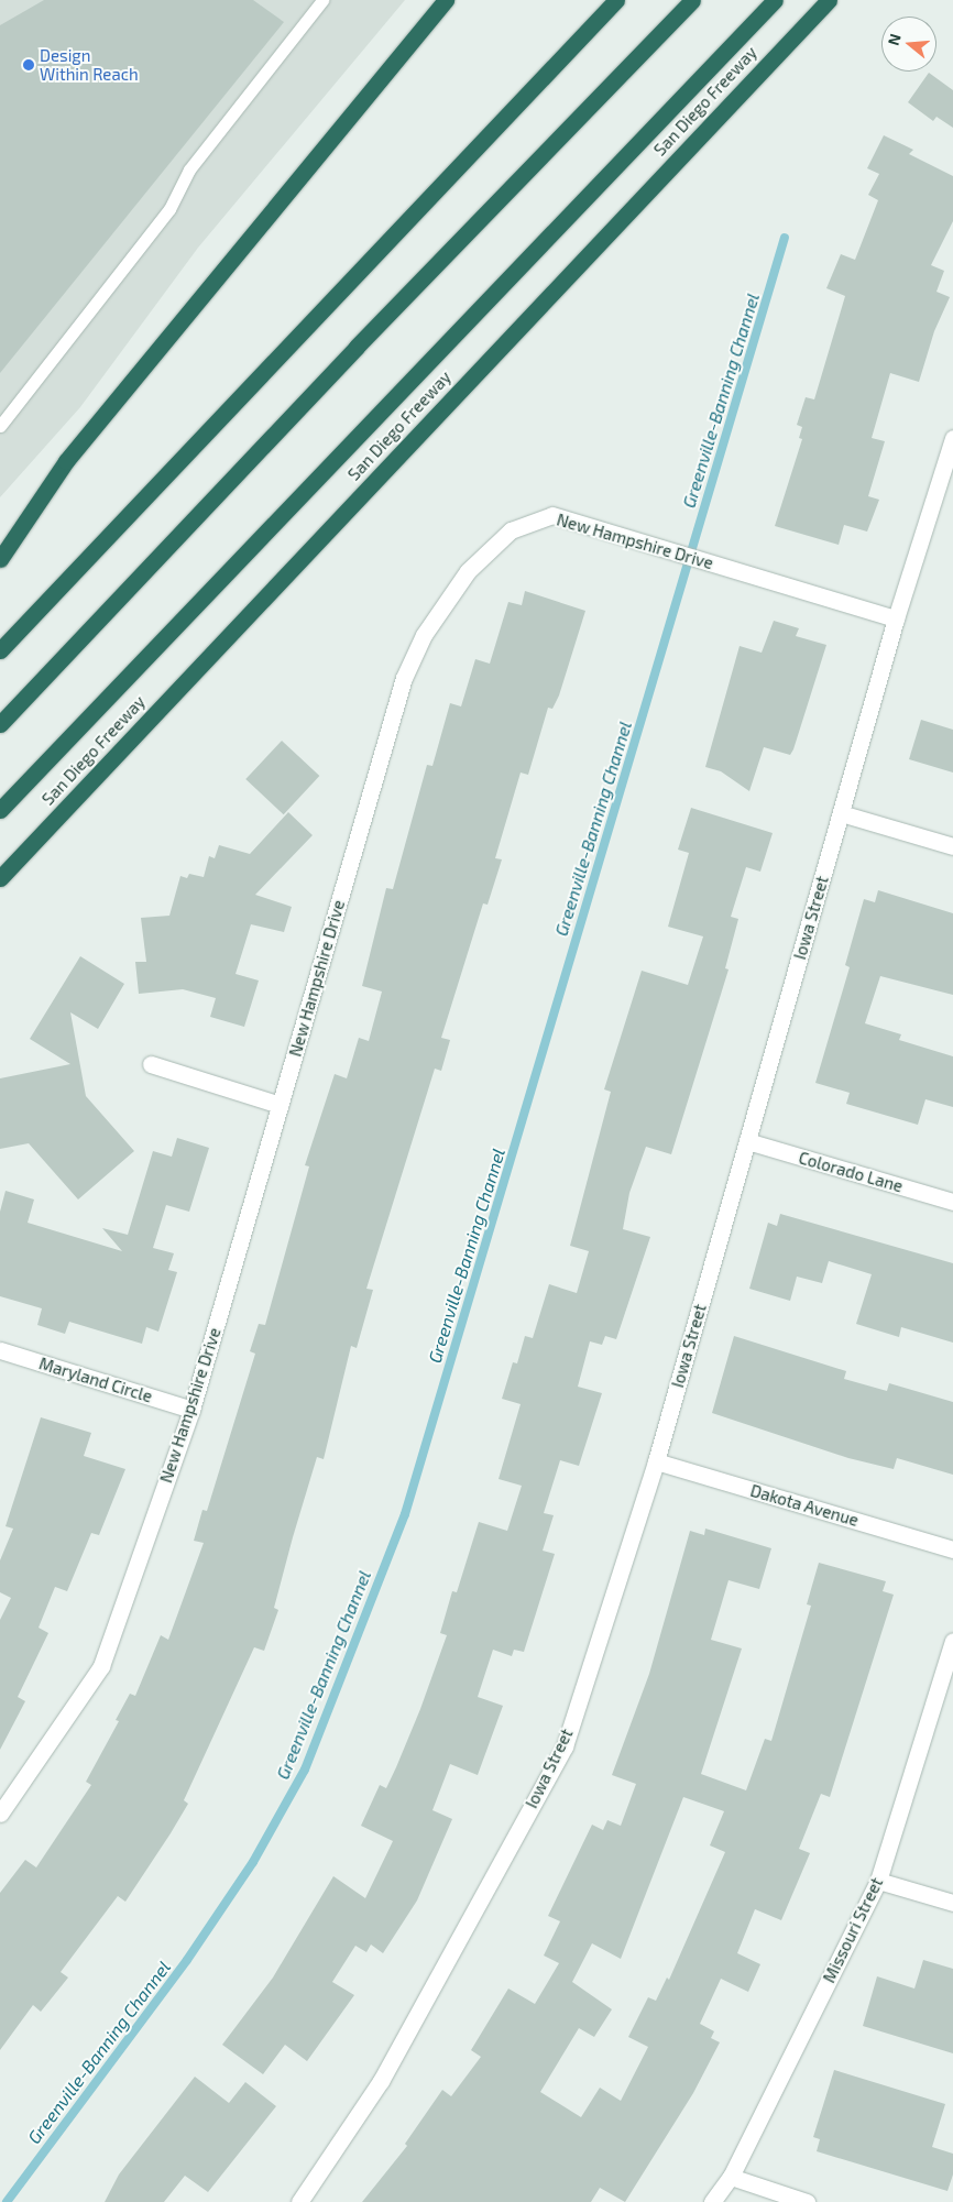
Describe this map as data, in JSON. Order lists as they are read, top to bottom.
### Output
{
  "streets": {
    "highway": ["San Diego Freeway"],
    "street": [
      "New Hampshire Drive",
      "Iowa Street",
      "Colorado Lane",
      "Maryland Circle",
      "Dakota Avenue",
      "Missouri Street"
    ]
  },
  "crossings": [
    ["New Hampshire Drive", "Iowa Street"],
    ["New Hampshire Drive", "Maryland Circle"],
    ["Iowa Street", "Colorado Lane"],
    ["Iowa Street", "Dakota Avenue"]
  ],
  "water": ["Greenville-Banning Channel"],
  "places": ["Design Within Reach"],
  "north": "left"
}
